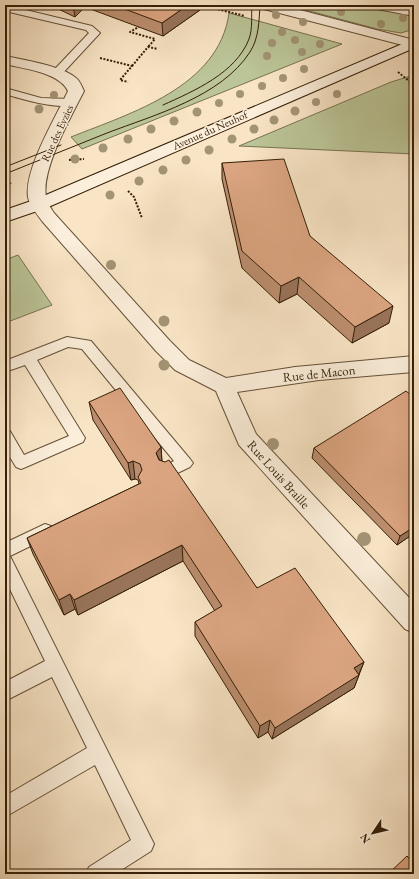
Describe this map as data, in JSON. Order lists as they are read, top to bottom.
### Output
{
  "streets": {
    "street": [
      "Avenue du Neuhof",
      "Rue des Eyzies",
      "Rue de Macon",
      "Rue Louis Braille"
    ]
  },
  "crossings": [
    ["Avenue du Neuhof", "Rue des Eyzies"],
    ["Rue de Macon", "Rue Louis Braille"]
  ],
  "north": "bottom left"
}
